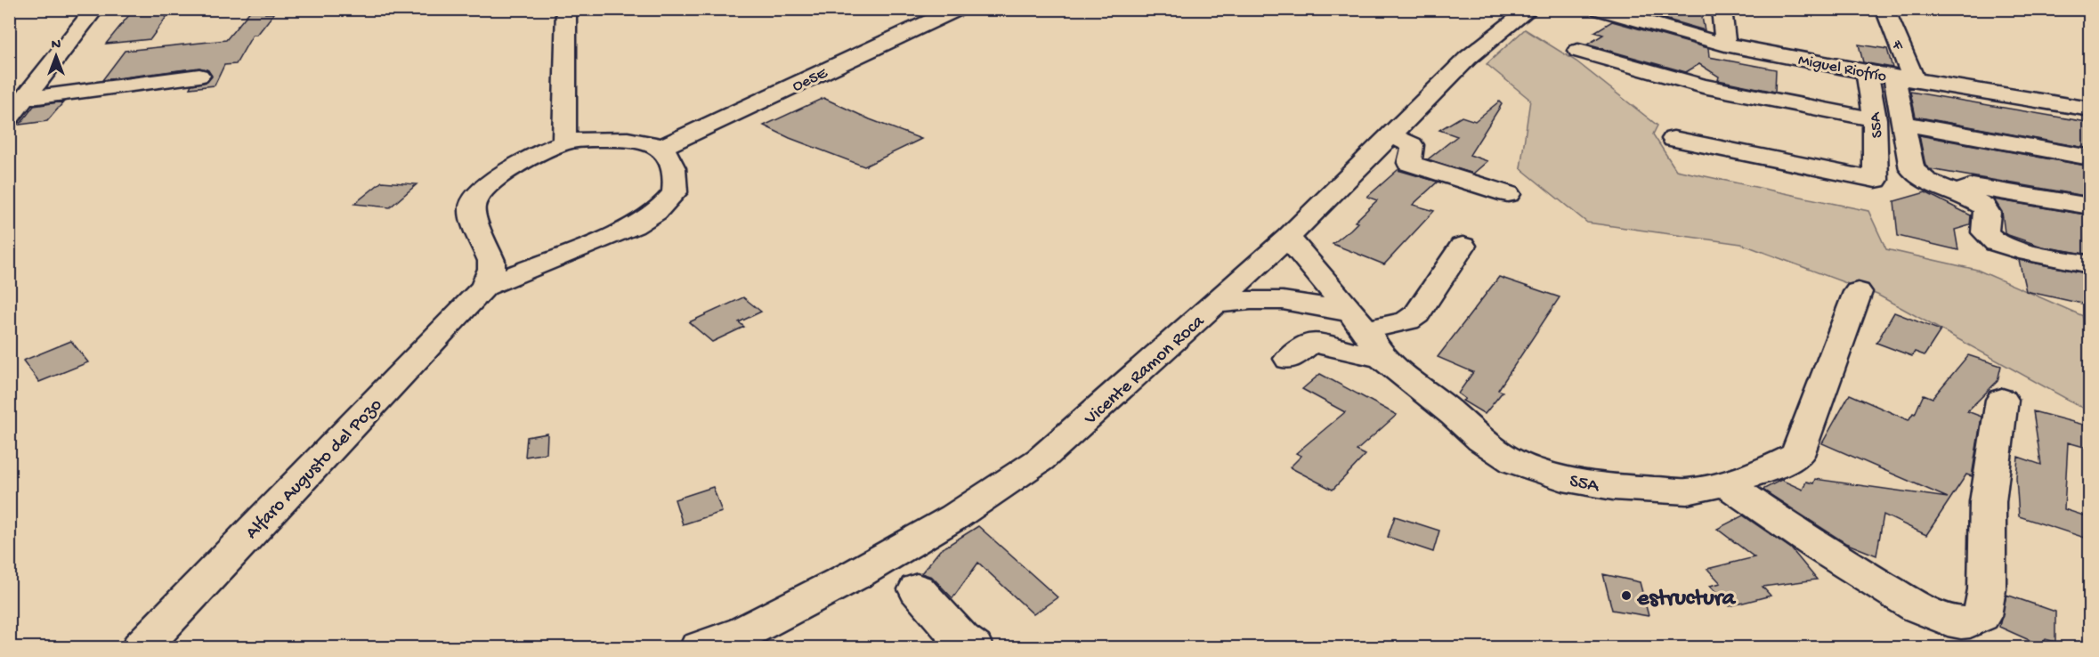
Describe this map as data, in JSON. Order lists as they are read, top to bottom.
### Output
{
  "streets": {
    "street": [
      "F",
      "Miguel Riofrío",
      "Oe5E",
      "S5A",
      "Vicente Ramon Roca",
      "Alfaro Augusto del Pozo"
    ]
  },
  "crossings": [
    ["F", "Miguel Riofrío"],
    ["Miguel Riofrío", "S5A"],
    ["Oe5E", "Alfaro Augusto del Pozo"],
    ["S5A", "Vicente Ramon Roca"]
  ],
  "places": ["estructura"],
  "north": "top"
}
